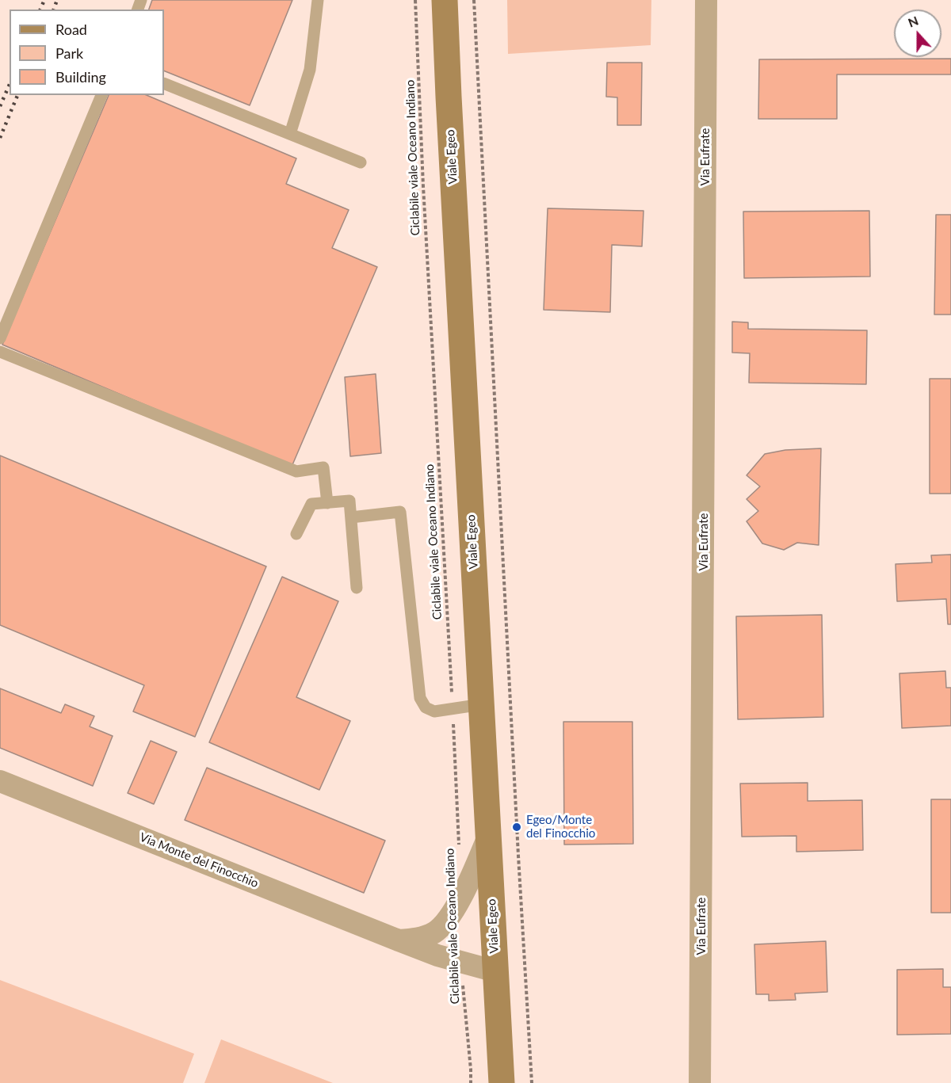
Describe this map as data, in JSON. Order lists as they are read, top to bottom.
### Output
{
  "streets": {
    "main road": ["Viale Egeo"],
    "street": ["Via Eufrate", "Via Monte del Finocchio"],
    "path": ["Ciclabile viale Oceano Indiano"]
  },
  "crossings": [
    ["Viale Egeo", "Via Monte del Finocchio"],
    ["Ciclabile viale Oceano Indiano", "Via Monte del Finocchio"]
  ],
  "places": ["Egeo/Monte del Finocchio"],
  "legend": ["Road", "Park", "Building"],
  "north": "top"
}
